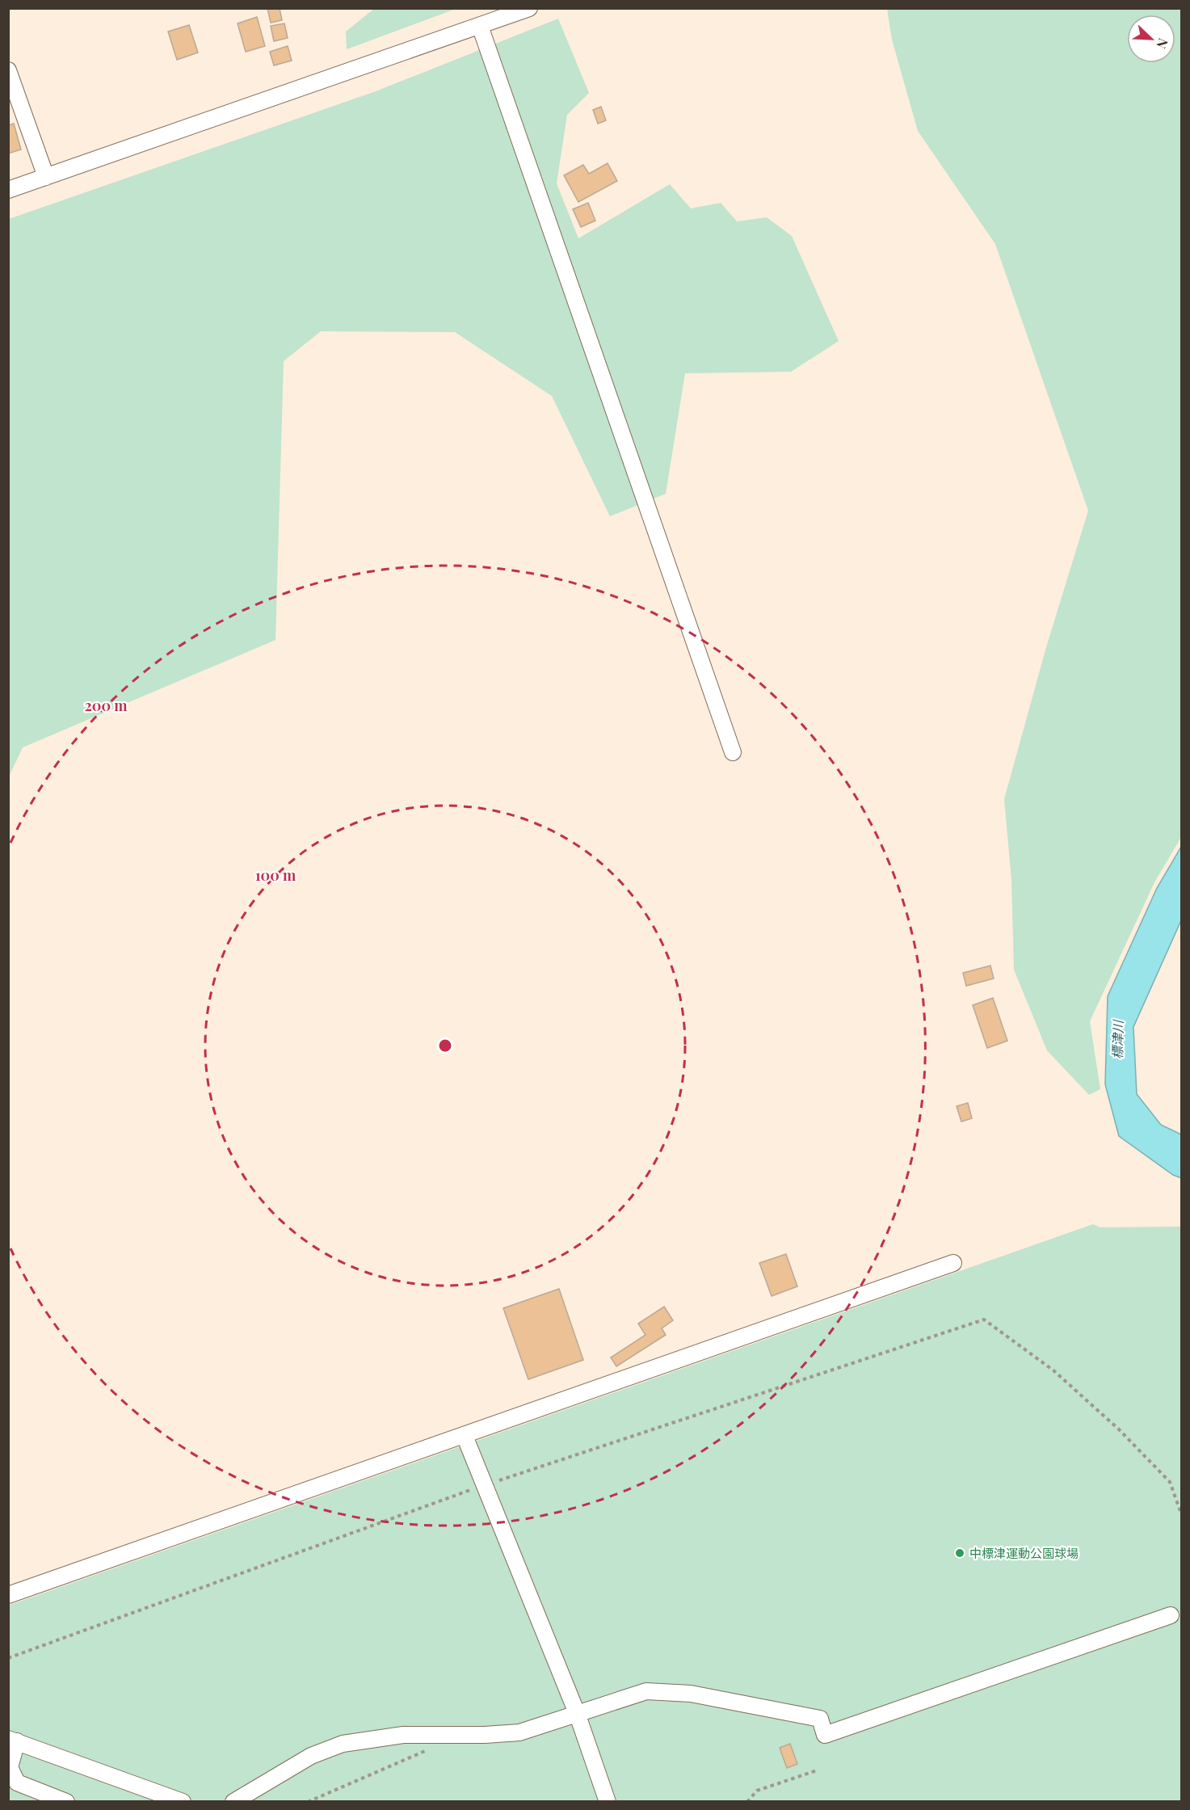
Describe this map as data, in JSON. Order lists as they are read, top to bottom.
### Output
{
  "water": ["標津川"],
  "places": ["中標津運動公園球場"],
  "north": "bottom right",
  "rings": ["200 m", "100 m"]
}
